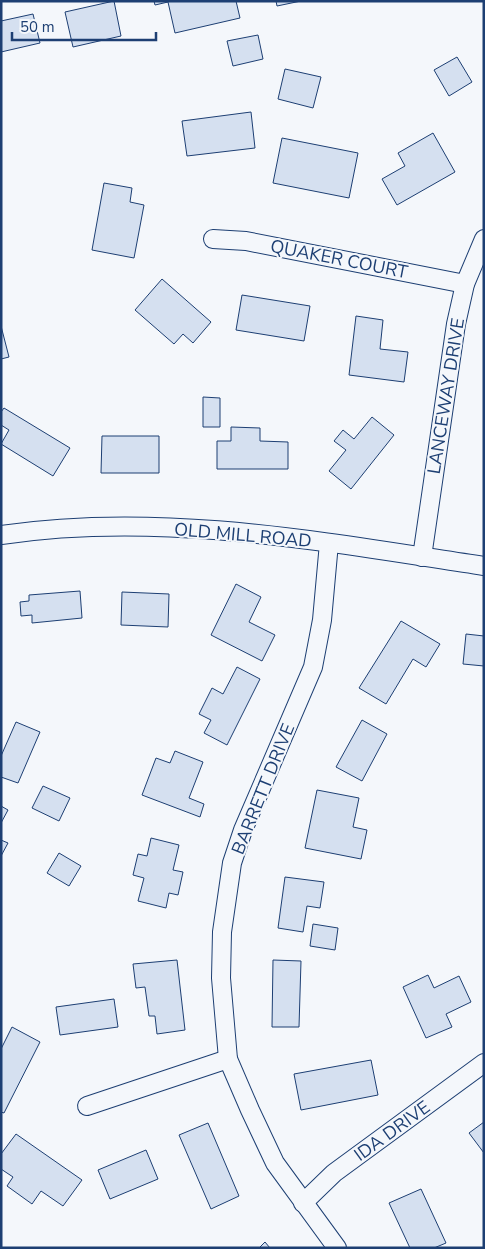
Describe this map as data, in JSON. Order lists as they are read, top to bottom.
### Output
{
  "streets": {
    "street": [
      "QUAKER COURT",
      "LANCEWAY DRIVE",
      "OLD MILL ROAD",
      "BARRETT DRIVE",
      "IDA DRIVE"
    ]
  },
  "crossings": [
    ["QUAKER COURT", "LANCEWAY DRIVE"],
    ["LANCEWAY DRIVE", "OLD MILL ROAD"],
    ["OLD MILL ROAD", "BARRETT DRIVE"],
    ["BARRETT DRIVE", "IDA DRIVE"]
  ],
  "scale_bar": "50 m"
}
